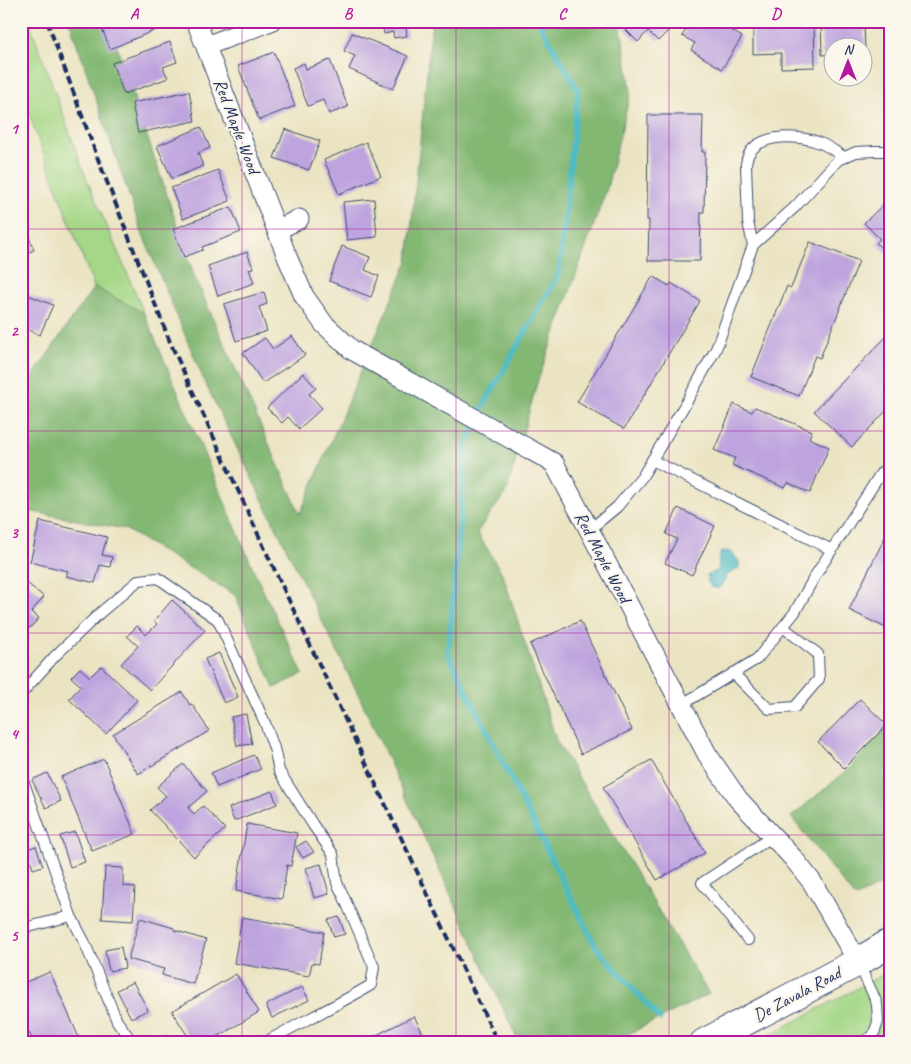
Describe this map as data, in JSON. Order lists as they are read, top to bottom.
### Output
{
  "streets": {
    "main road": ["De Zavala Road"],
    "street": ["Red Maple Wood"]
  },
  "crossings": [
    ["Red Maple Wood", "De Zavala Road"]
  ],
  "north": "top",
  "grid": {
    "columns": [
      "A",
      "B",
      "C",
      "D"
    ],
    "rows": [
      "1",
      "2",
      "3",
      "4",
      "5"
    ]
  }
}
